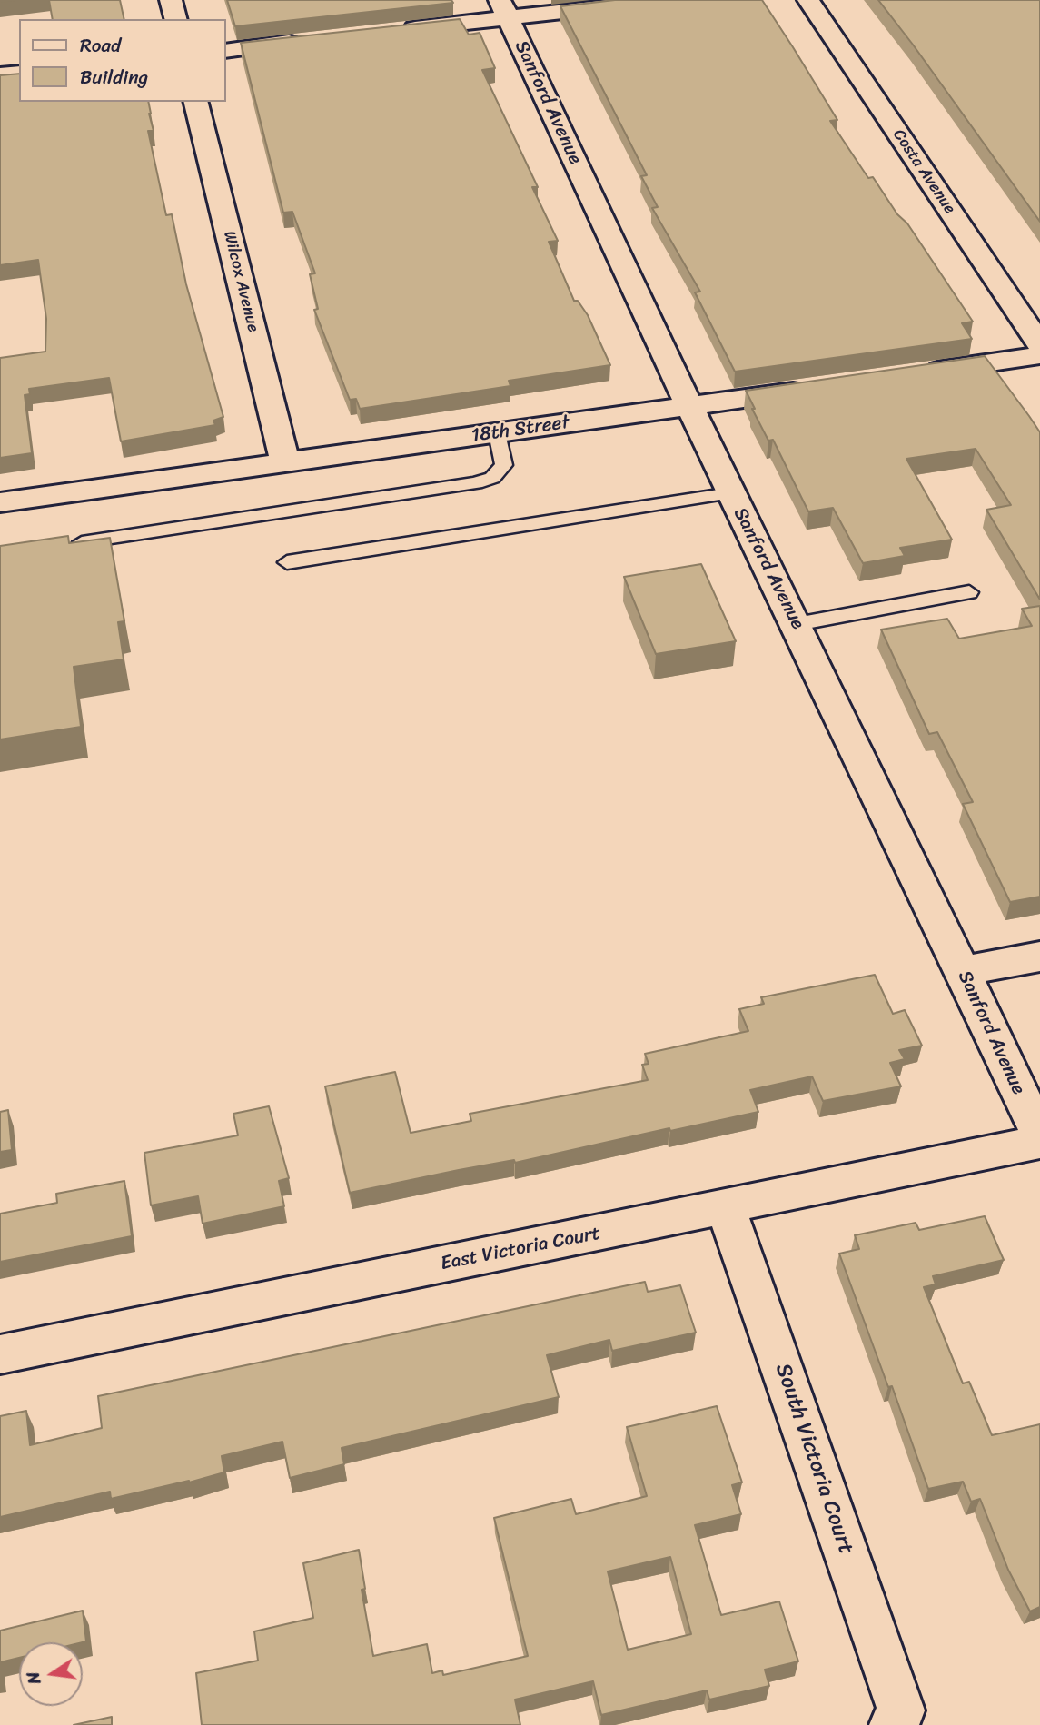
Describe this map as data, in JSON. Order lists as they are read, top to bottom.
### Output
{
  "streets": {
    "street": [
      "Sanford Avenue",
      "Costa Avenue",
      "Wilcox Avenue",
      "18th Street",
      "East Victoria Court",
      "South Victoria Court"
    ]
  },
  "crossings": [
    ["Sanford Avenue", "18th Street"],
    ["Wilcox Avenue", "18th Street"],
    ["East Victoria Court", "South Victoria Court"]
  ],
  "legend": ["Road", "Building"],
  "north": "left"
}
